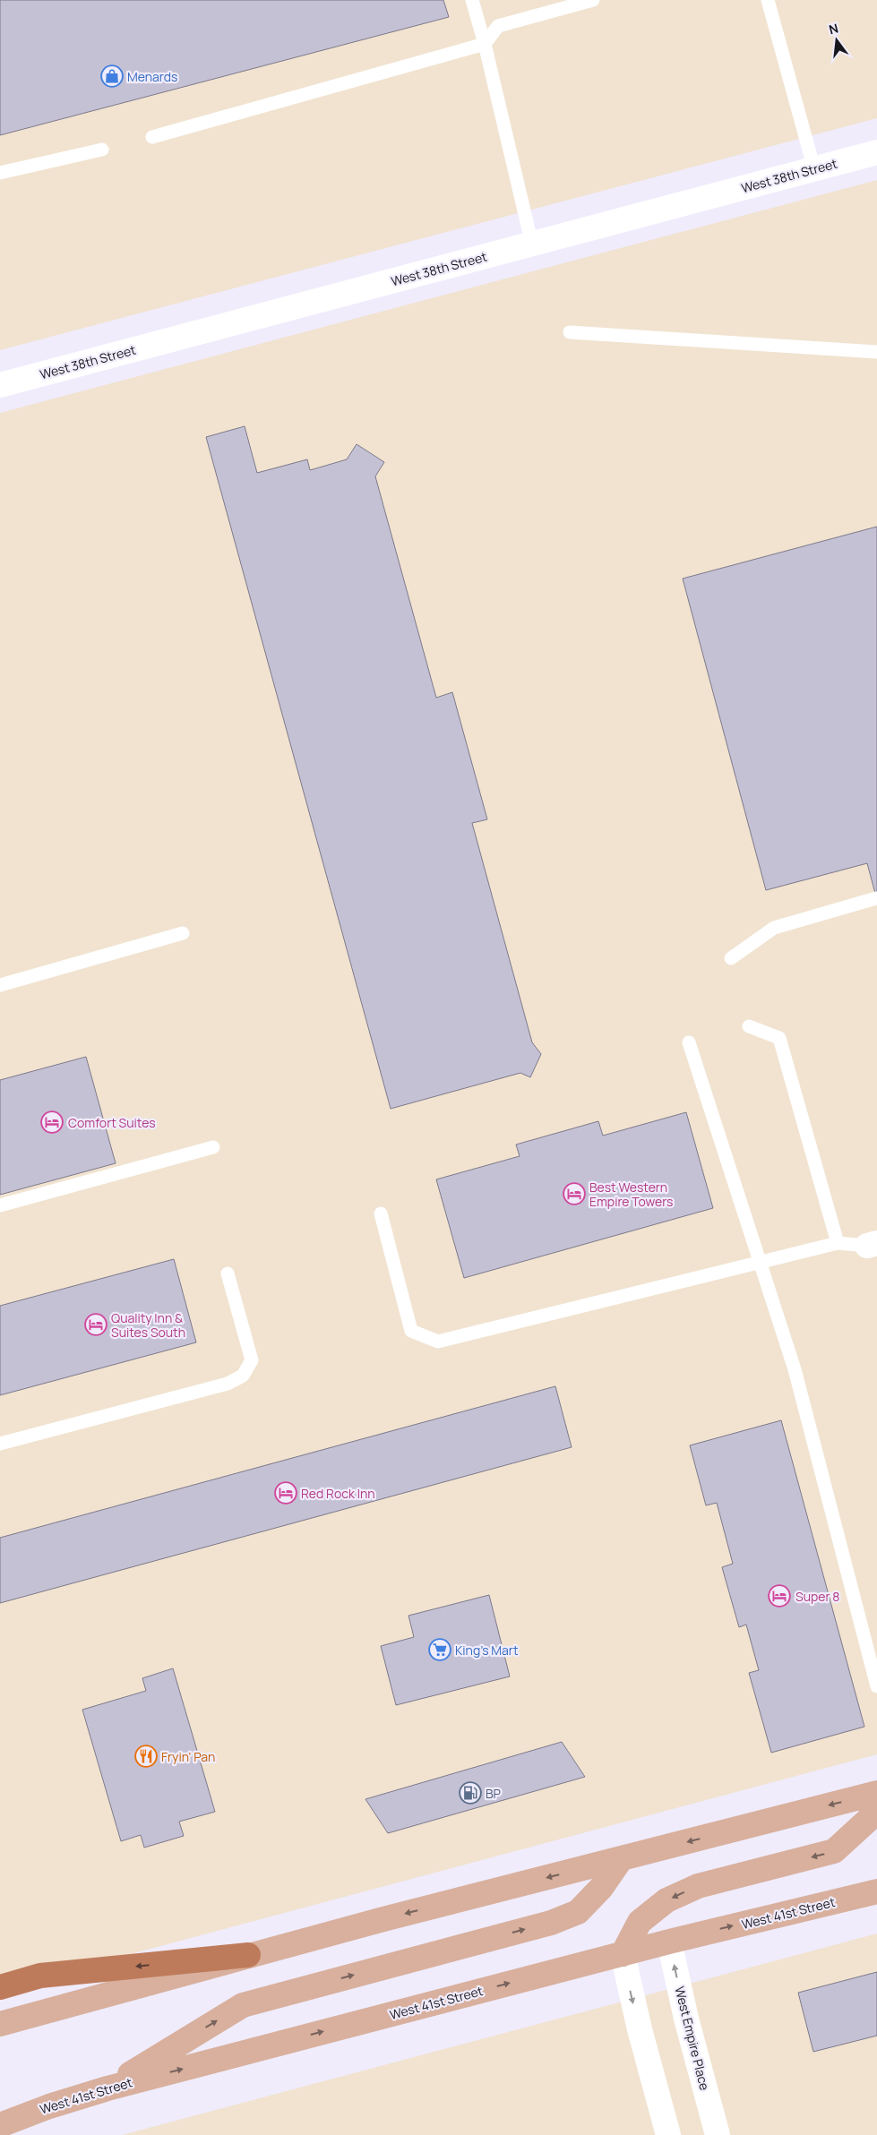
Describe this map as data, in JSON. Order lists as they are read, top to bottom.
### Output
{
  "streets": {
    "main road": ["West 41st Street"],
    "street": ["West 38th Street", "West Empire Place"]
  },
  "crossings": [
    ["West 41st Street", "West Empire Place"]
  ],
  "places": {
    "shop": ["Menards"],
    "hotel": [
      "Comfort Suites",
      "Best Western Empire Towers",
      "Quality Inn & Suites South",
      "Red Rock Inn",
      "Super 8"
    ],
    "supermarket": ["King's Mart"],
    "restaurant": ["Fryin' Pan"],
    "fuel station": ["BP"]
  },
  "north": "top"
}
